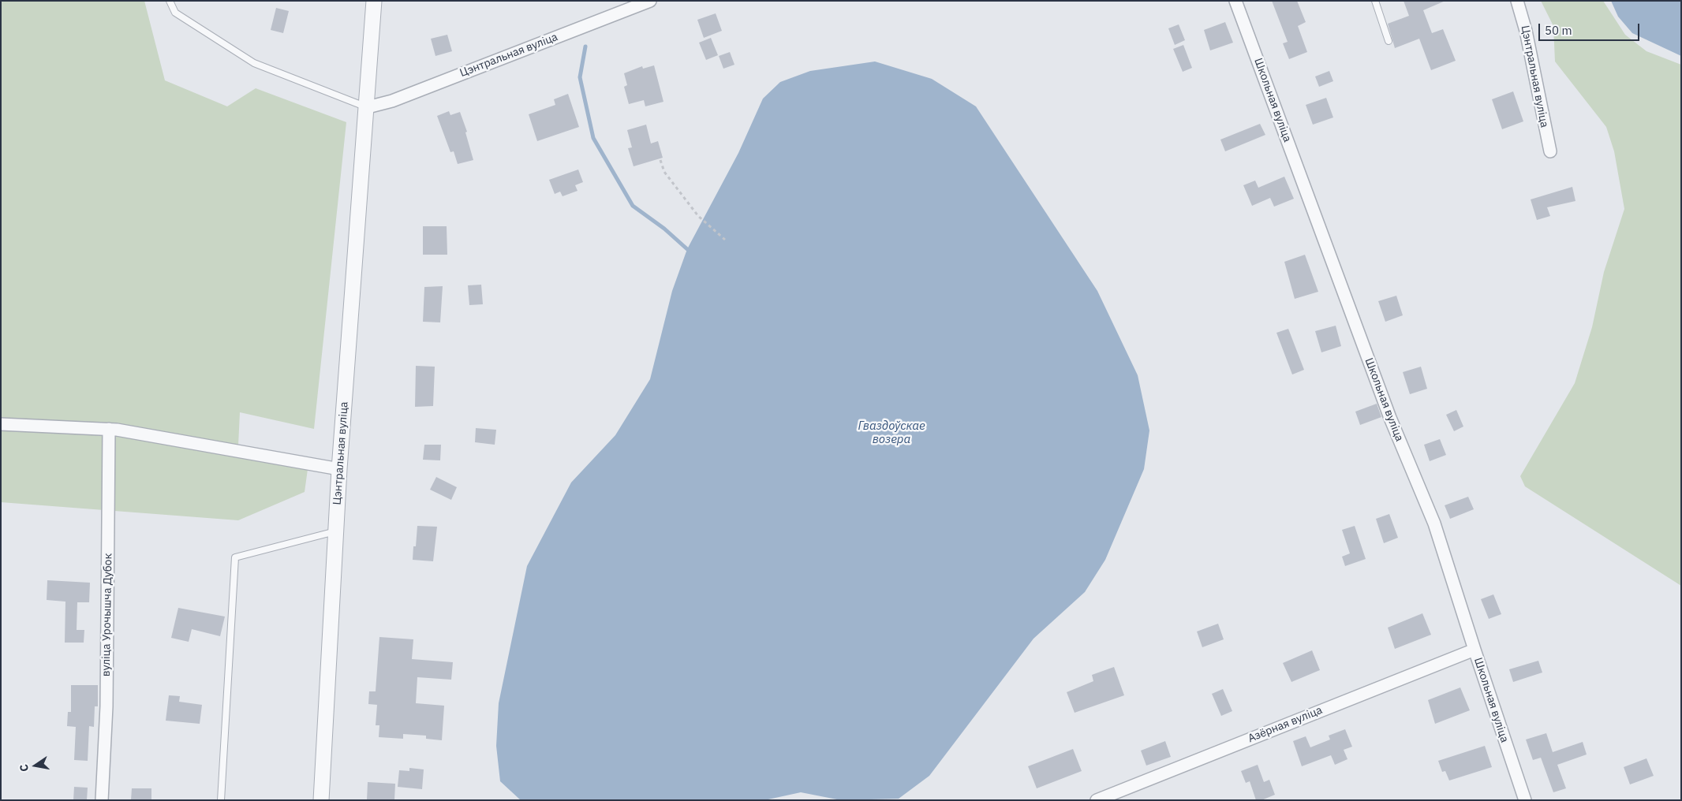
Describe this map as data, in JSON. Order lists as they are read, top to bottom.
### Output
{
  "streets": {
    "street": [
      "Цэнтральная вуліца",
      "Школьная вуліца",
      "вуліца Урочышча Дубок",
      "Азёрная вуліца"
    ]
  },
  "crossings": [
    ["Школьная вуліца", "Азёрная вуліца"]
  ],
  "water": ["Гваздоўскае возера"],
  "scale_bar": "50 m",
  "north": "left"
}
